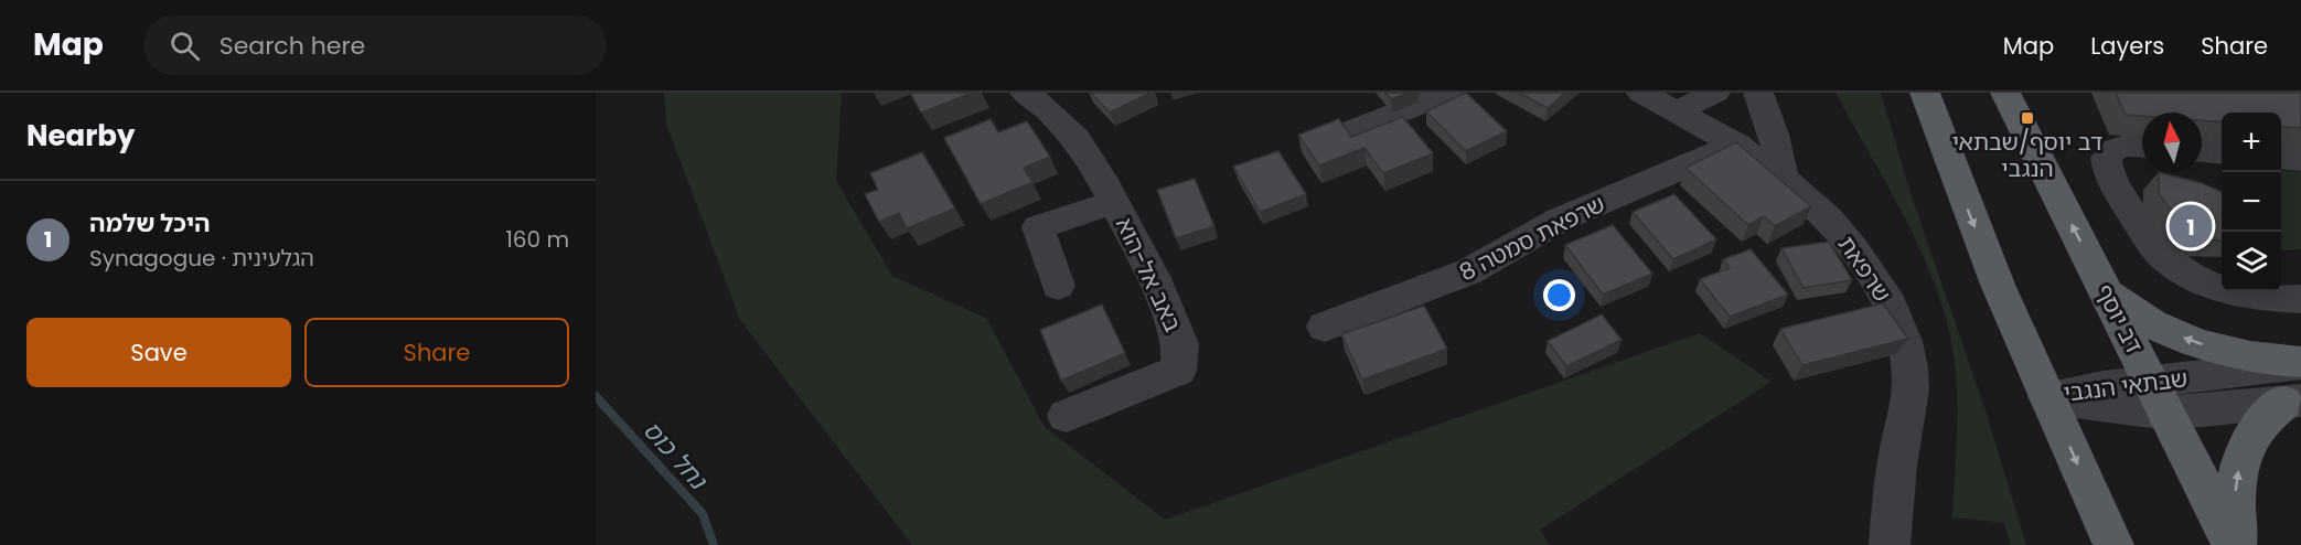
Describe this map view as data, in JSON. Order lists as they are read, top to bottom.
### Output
{
  "streets": {
    "main road": ["דב יוסף"],
    "street": [
      "שרפאת סמטה 8",
      "שרפאת",
      "באב אל-הוא",
      "שבתאי הנגבי"
    ]
  },
  "crossings": [
    ["שרפאת סמטה 8", "שרפאת"],
    ["דב יוסף", "שבתאי הנגבי"]
  ],
  "water": ["נחל כוס"],
  "places": {
    "transit": ["דב יוסף/שבתאי הנגבי"]
  },
  "north": "top",
  "page": {
    "header": "Map",
    "search": "Search here",
    "nav": ["Map", "Layers", "Share"],
    "heading": "Nearby",
    "map_buttons": ["+", "−"],
    "list": [
      {
        "mark": "1",
        "name": "היכל שלמה",
        "note": "Synagogue · הגלעינית",
        "value": "160 m"
      }
    ],
    "pins": "1",
    "buttons": ["Save", "Share"]
  }
}
